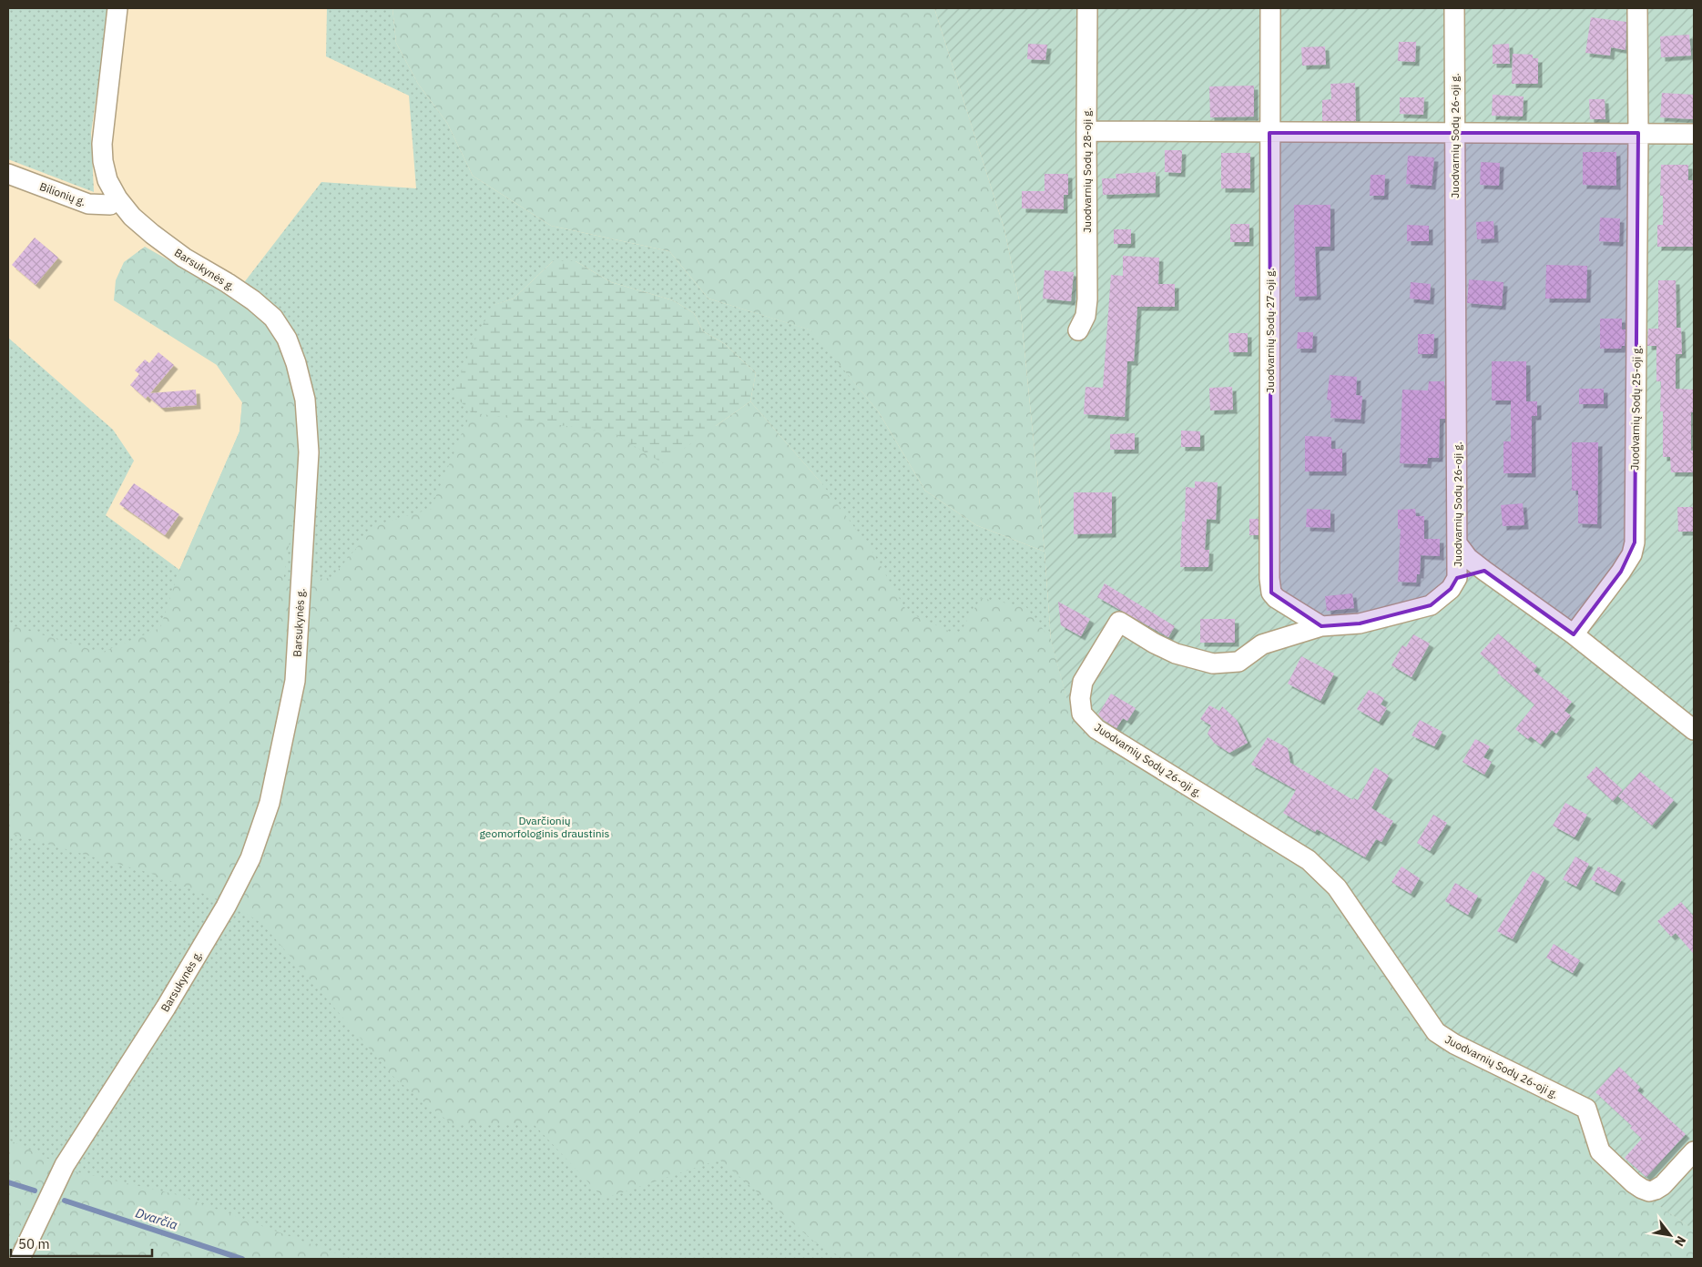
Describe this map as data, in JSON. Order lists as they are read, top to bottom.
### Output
{
  "streets": {
    "street": [
      "Juodvarnių Sodų 26-oji g.",
      "Juodvarnių Sodų 28-oji g.",
      "Bilionių g.",
      "Barsukynės g.",
      "Juodvarnių Sodų 27-oji g.",
      "Juodvarnių Sodų 25-oji g."
    ]
  },
  "crossings": [
    ["Juodvarnių Sodų 26-oji g.", "Juodvarnių Sodų 27-oji g."],
    ["Bilionių g.", "Barsukynės g."]
  ],
  "water": ["Dvarčia"],
  "parks": ["Dvarčionių geomorfologinis draustinis"],
  "scale_bar": "50 m",
  "north": "bottom right"
}
